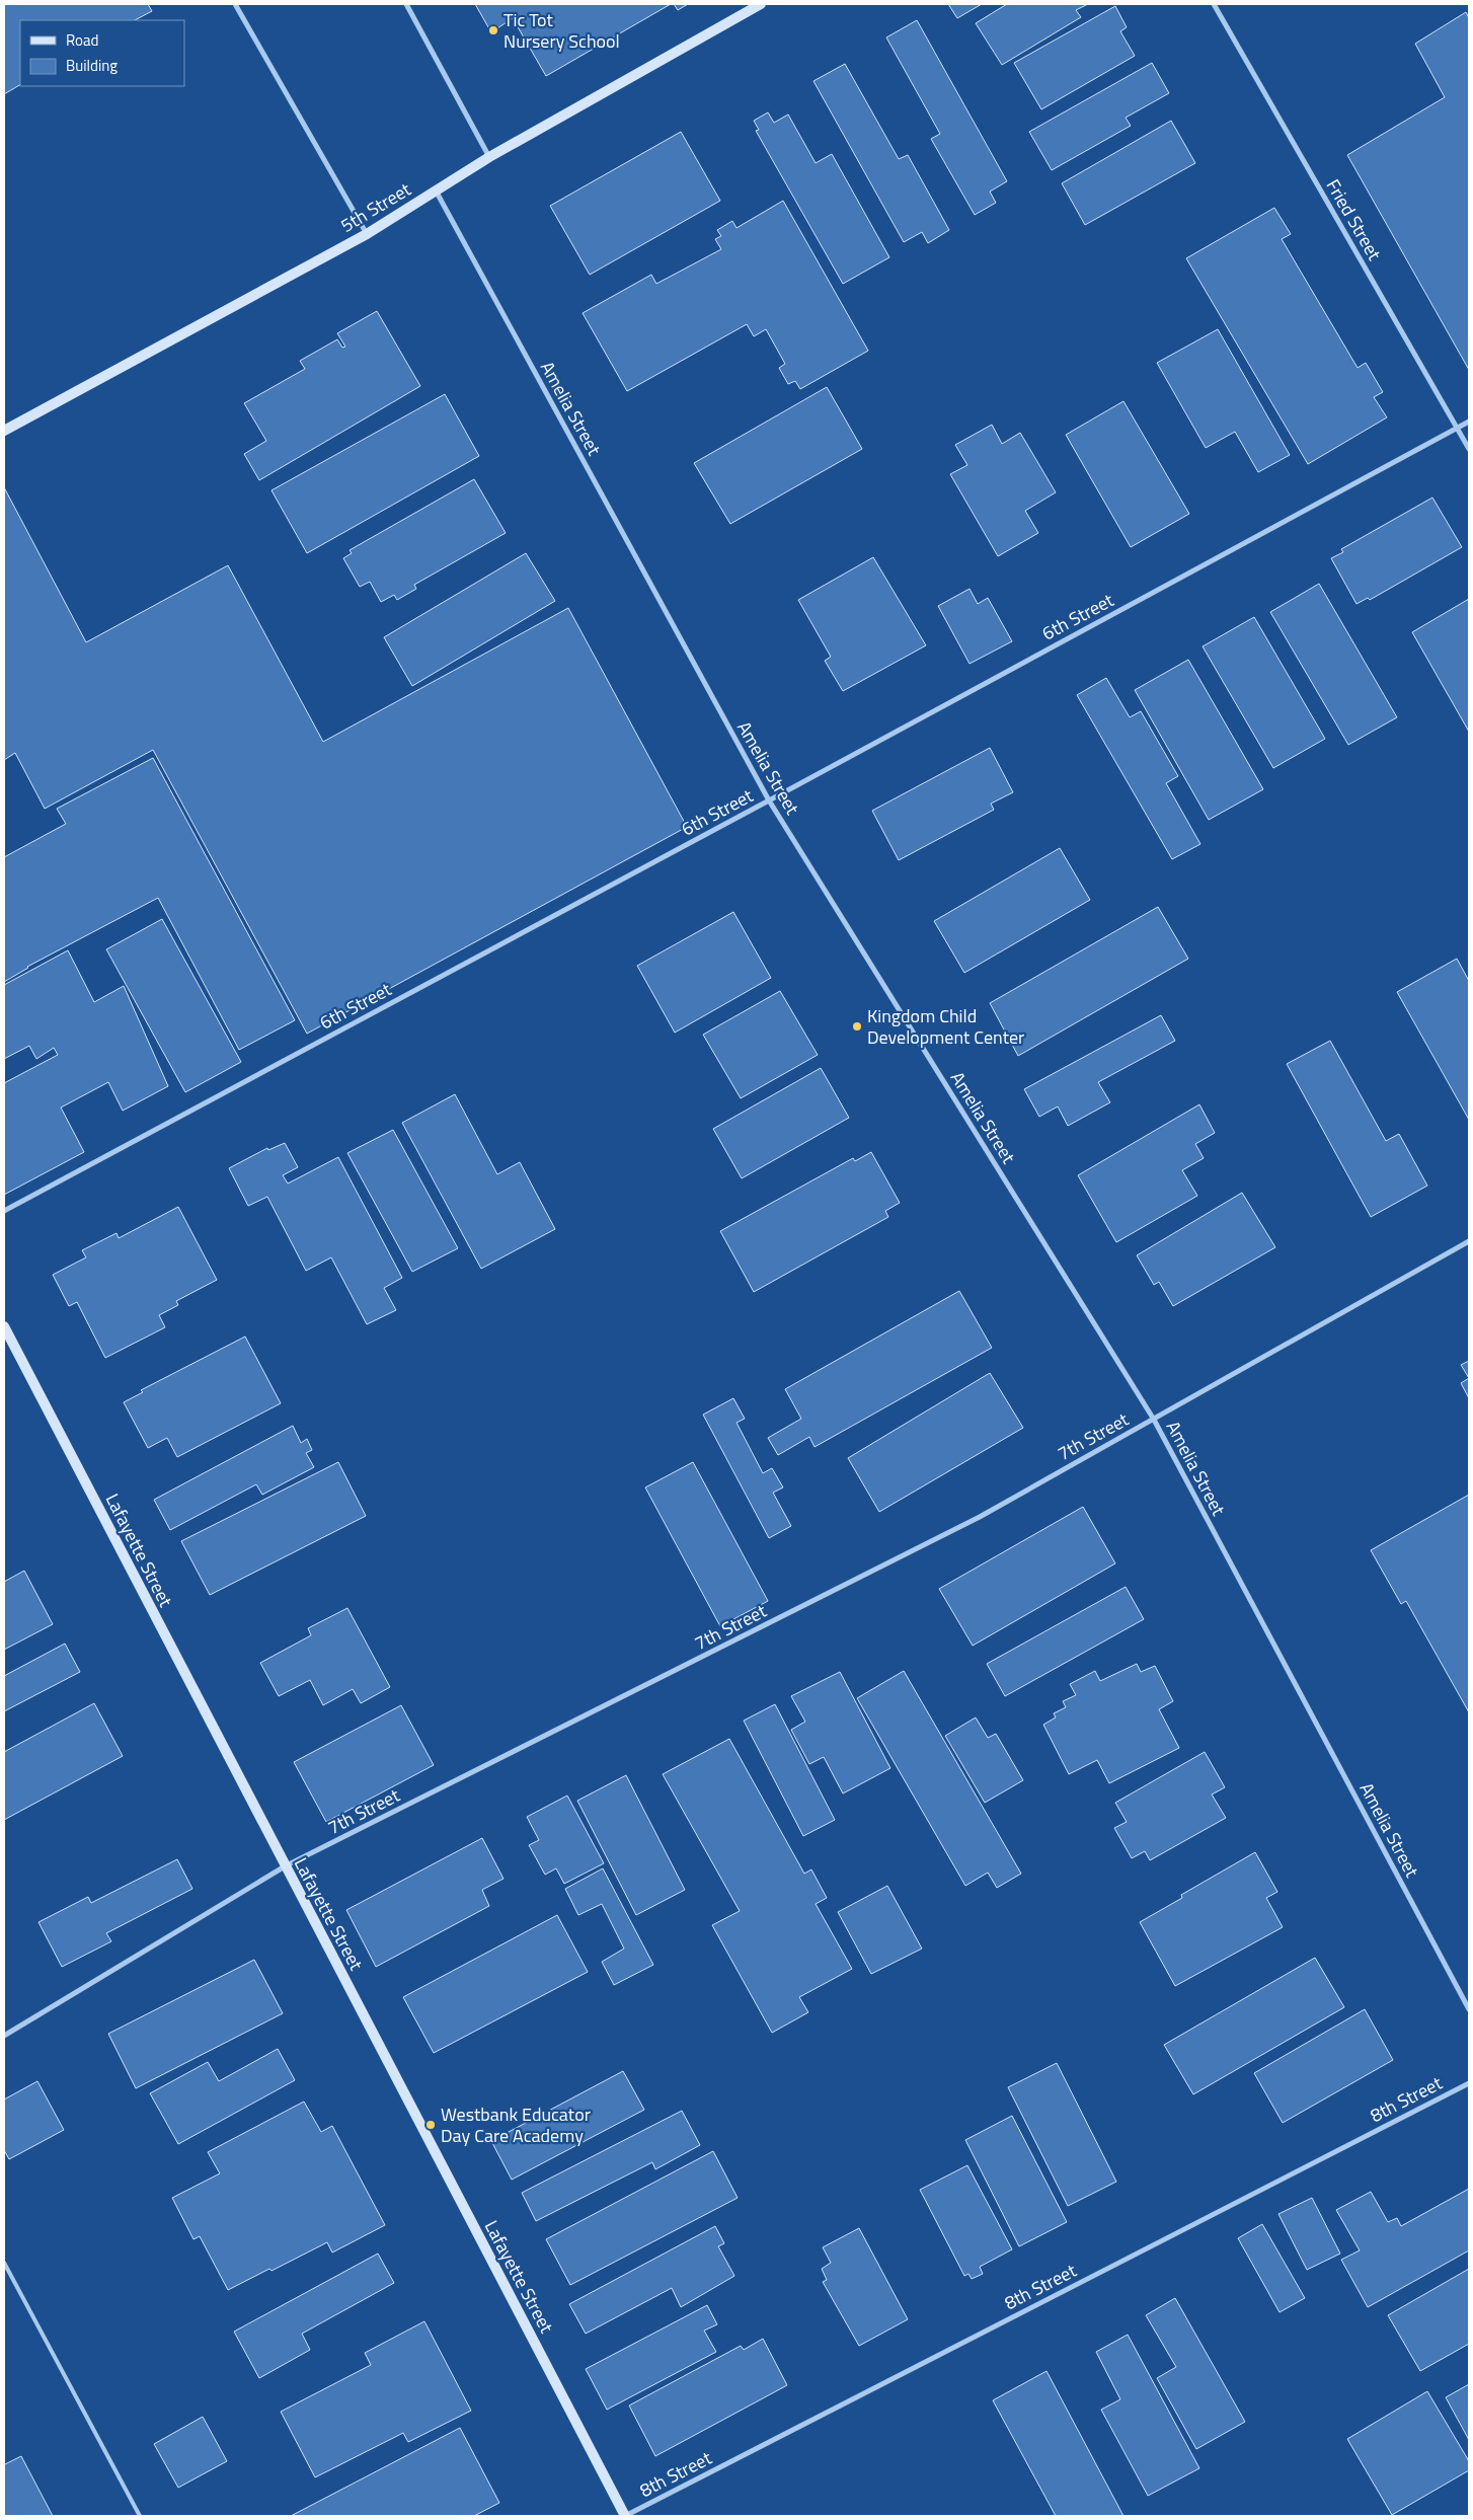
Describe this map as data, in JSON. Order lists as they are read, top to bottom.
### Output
{
  "streets": {
    "main road": ["5th Street", "Lafayette Street"],
    "street": [
      "Fried Street",
      "Amelia Street",
      "6th Street",
      "7th Street",
      "8th Street"
    ]
  },
  "crossings": [
    ["5th Street", "Amelia Street"],
    ["Fried Street", "6th Street"],
    ["Amelia Street", "6th Street"],
    ["Amelia Street", "7th Street"],
    ["7th Street", "Lafayette Street"],
    ["Lafayette Street", "8th Street"]
  ],
  "places": ["Tic Tot Nursery School", "Kingdom Child Development Center", "Westbank Educator Day Care Academy"],
  "legend": ["Road", "Building"]
}
